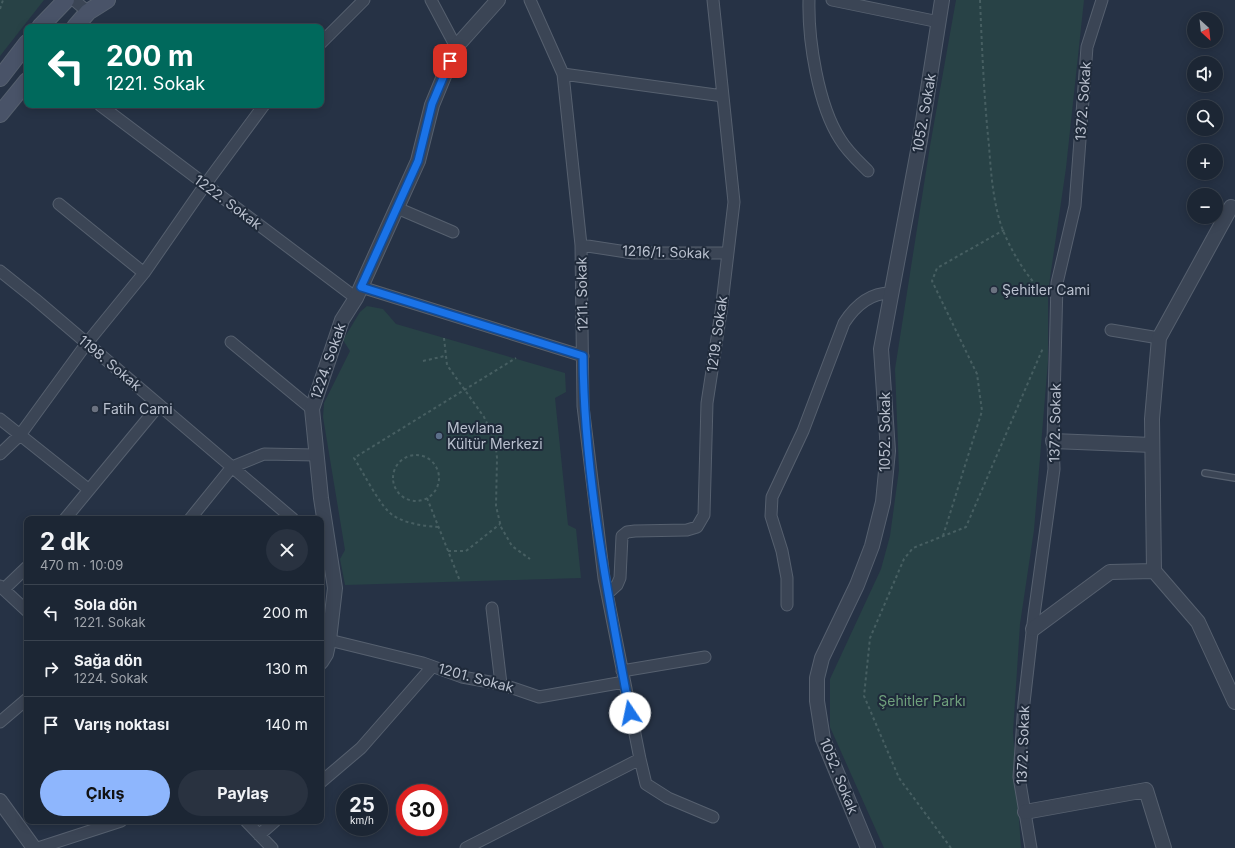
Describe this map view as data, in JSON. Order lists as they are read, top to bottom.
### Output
{
  "streets": {
    "street": [
      "1372. Sokak",
      "1052. Sokak",
      "1222. Sokak",
      "1216/1. Sokak",
      "1211. Sokak",
      "1219. Sokak",
      "1224. Sokak",
      "1198. Sokak",
      "1201. Sokak"
    ]
  },
  "crossings": [
    ["1222. Sokak", "1211. Sokak"],
    ["1222. Sokak", "1224. Sokak"],
    ["1216/1. Sokak", "1211. Sokak"],
    ["1216/1. Sokak", "1219. Sokak"],
    ["1211. Sokak", "1219. Sokak"],
    ["1211. Sokak", "1201. Sokak"],
    ["1224. Sokak", "1201. Sokak"]
  ],
  "parks": ["Şehitler Parkı"],
  "places": ["Şehitler Cami", "Fatih Cami", "Mevlana Kültür Merkezi"],
  "north": "bottom right",
  "page": {
    "map_buttons": ["+", "−"],
    "turn": ["200 m", "1221. Sokak"],
    "heading": ["2 dk", "470 m · 10:09"],
    "list": [
      {
        "name": "Sola dön",
        "note": "1221. Sokak",
        "value": "200 m"
      },
      {
        "name": "Sağa dön",
        "note": "1224. Sokak",
        "value": "130 m"
      },
      {
        "name": "Varış noktası",
        "value": "140 m"
      }
    ],
    "buttons": ["Çıkış", "Paylaş"],
    "speed": "25 km/h",
    "limit": "30"
  }
}
